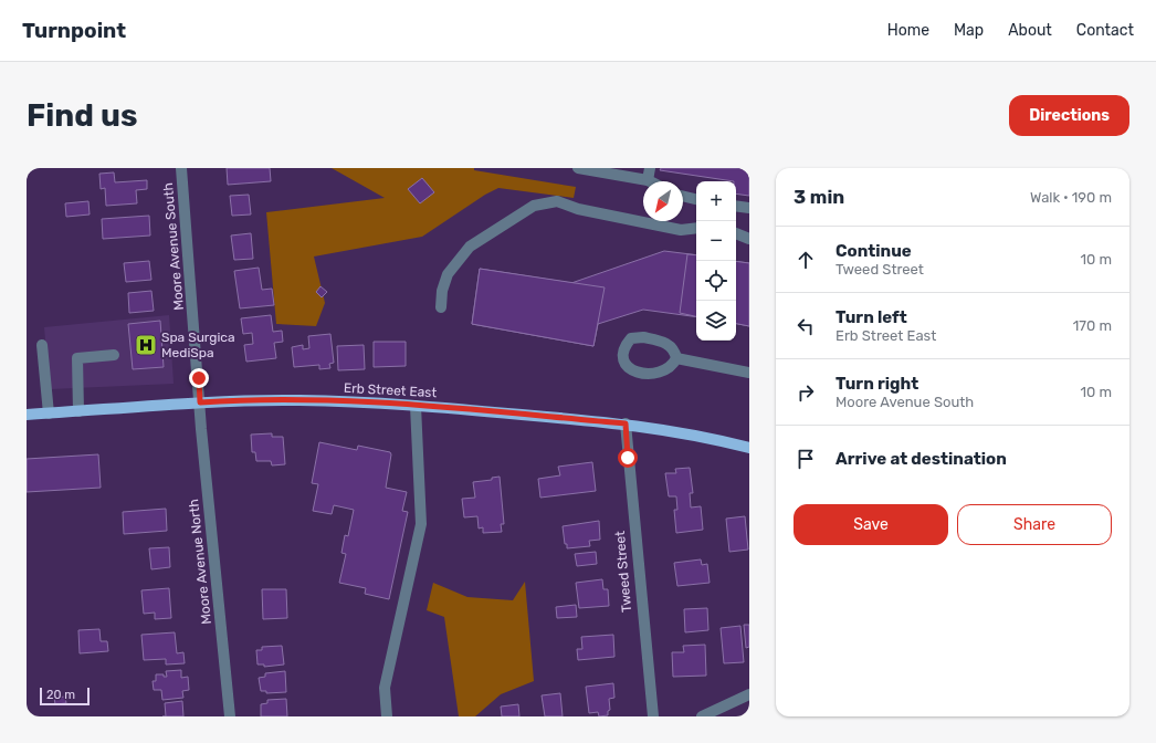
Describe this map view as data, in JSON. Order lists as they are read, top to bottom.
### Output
{
  "streets": {
    "main road": ["Erb Street East"],
    "street": ["Moore Avenue South", "Moore Avenue North", "Tweed Street"]
  },
  "crossings": [
    ["Moore Avenue South", "Erb Street East"],
    ["Moore Avenue South", "Moore Avenue North"],
    ["Erb Street East", "Moore Avenue North"],
    ["Erb Street East", "Tweed Street"]
  ],
  "places": {
    "hospital": ["Spa Surgica MediSpa"]
  },
  "scale_bar": "20 m",
  "north": "bottom left",
  "page": {
    "header": "Turnpoint",
    "nav": [
      "Home",
      "Map",
      "About",
      "Contact"
    ],
    "buttons": [
      "Directions",
      ["Save", "Share"]
    ],
    "title": "Find us",
    "heading": ["3 min", "Walk · 190 m"],
    "map_buttons": ["+", "−"],
    "list": [
      ["Continue", "Tweed Street", "10 m"],
      ["Turn left", "Erb Street East", "170 m"],
      ["Turn right", "Moore Avenue South", "10 m"],
      "Arrive at destination"
    ],
    "scale": "20 m"
  }
}
